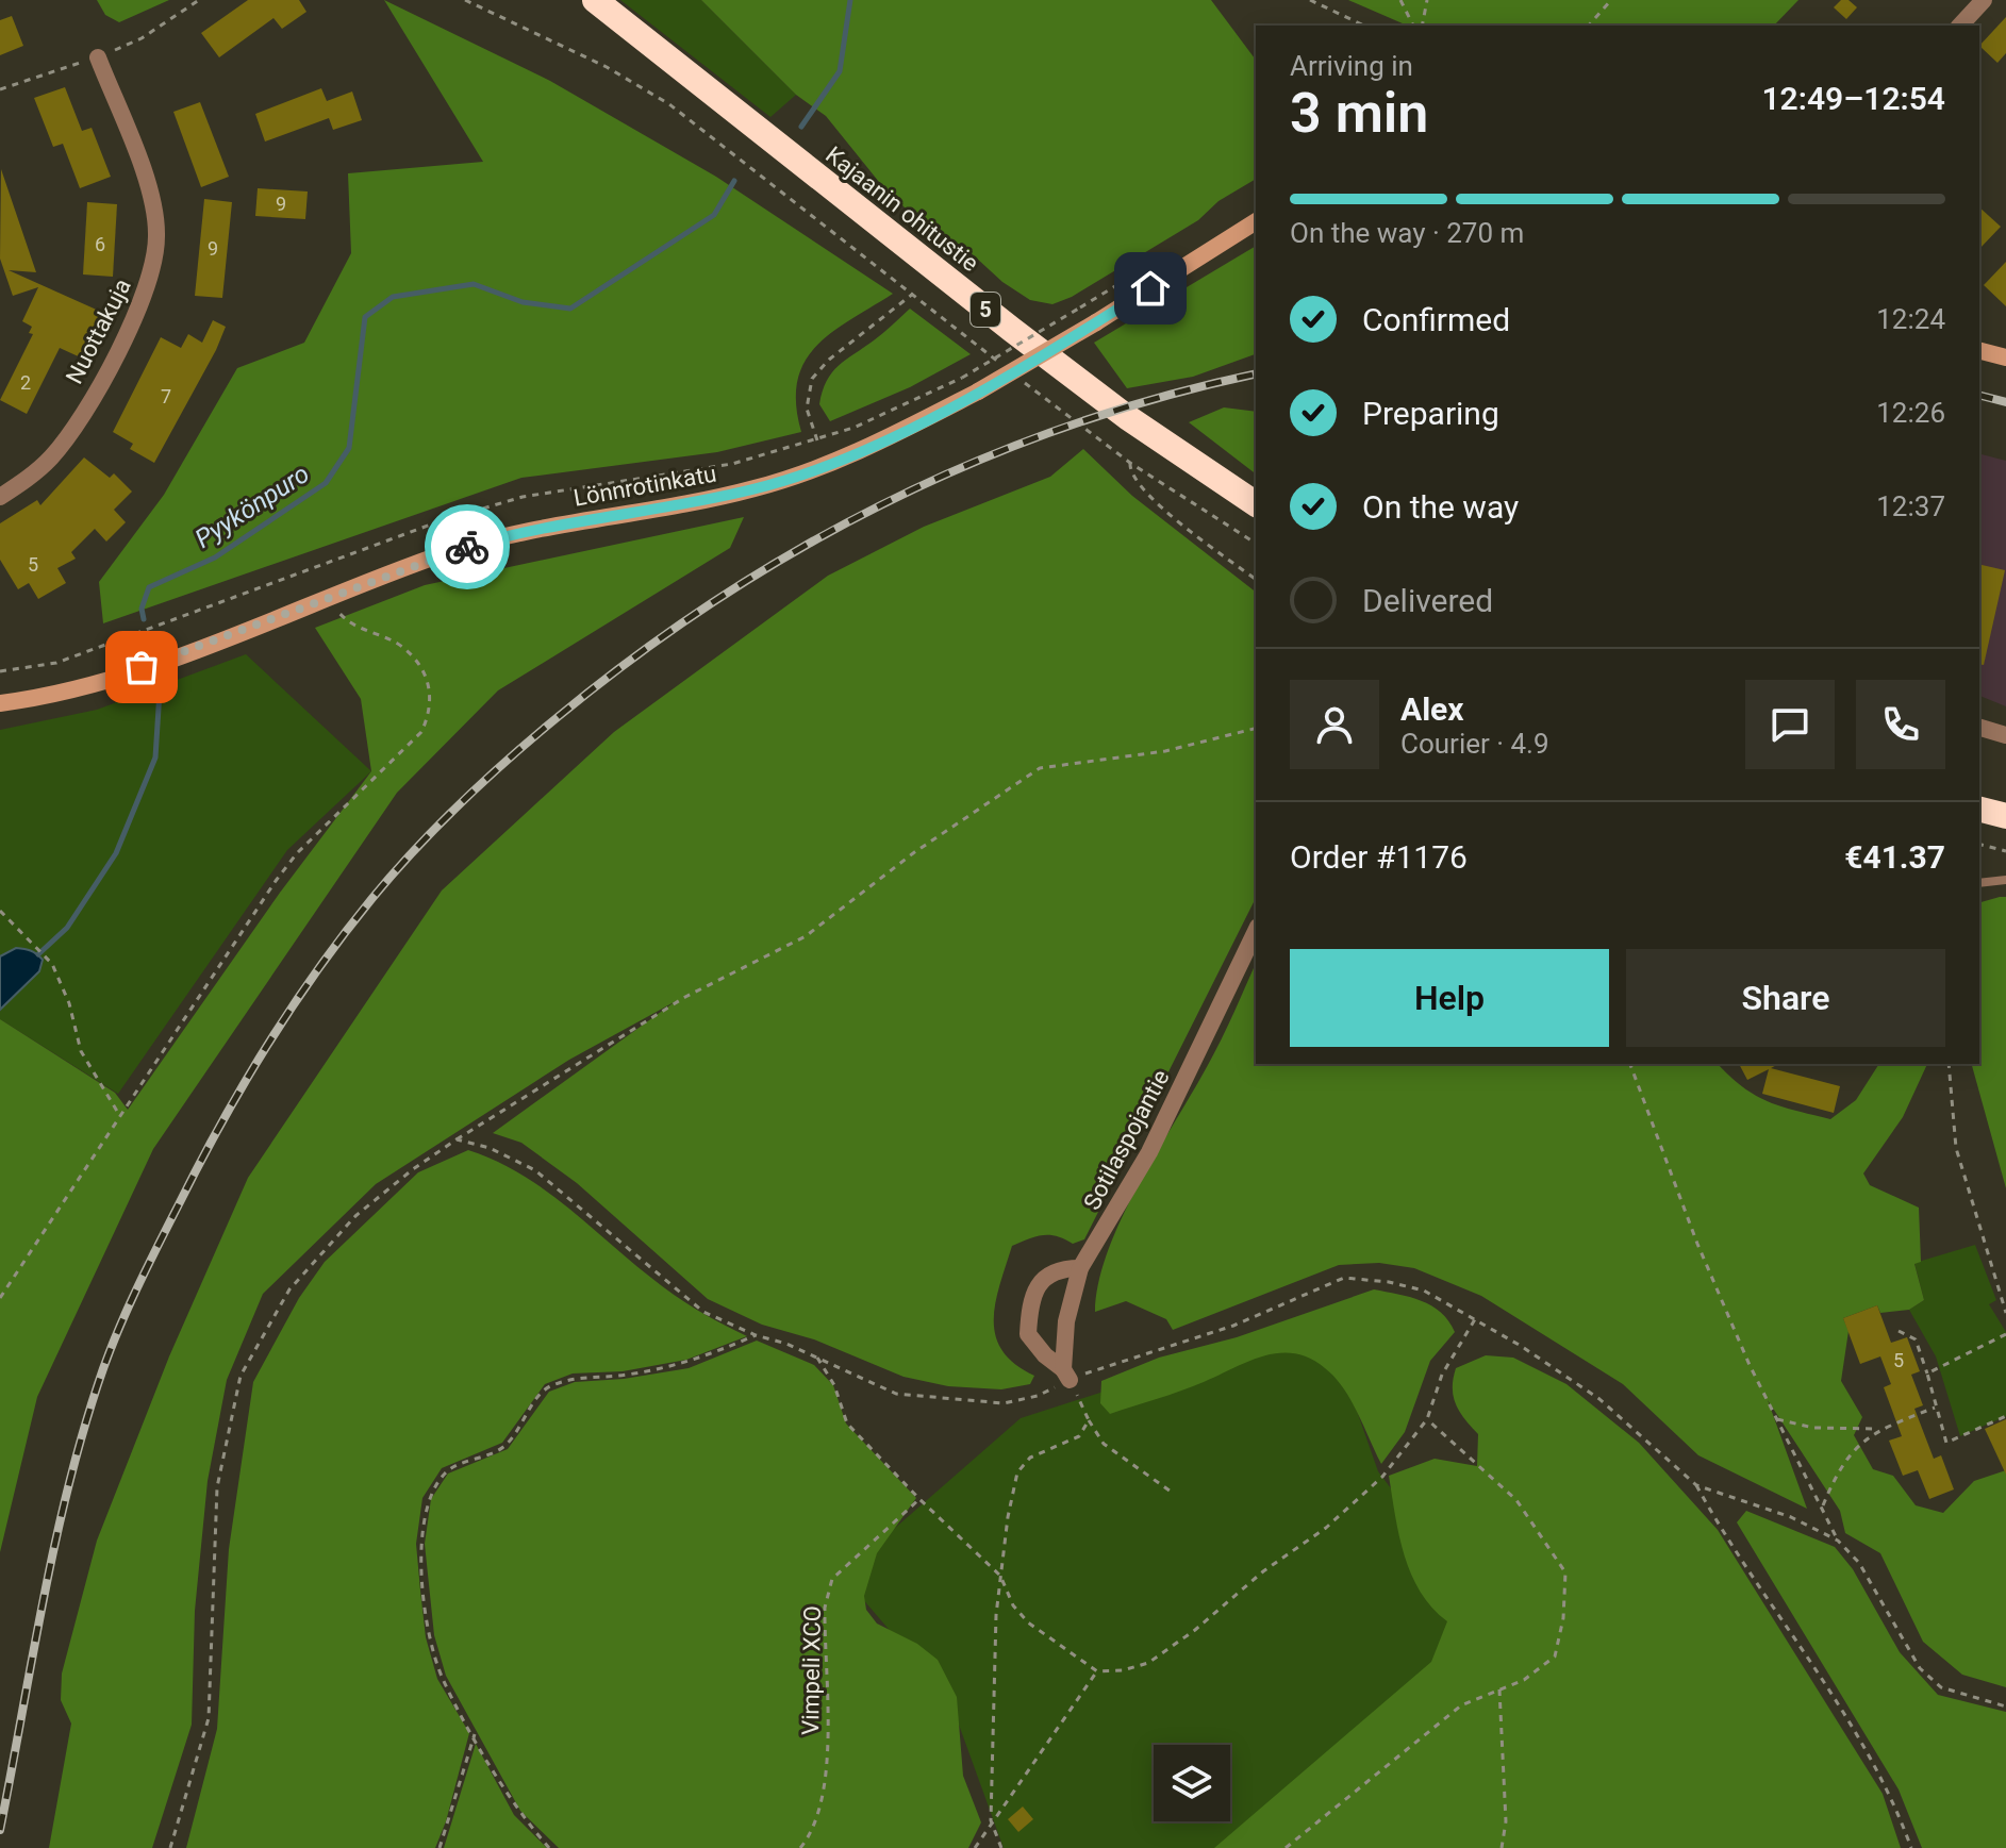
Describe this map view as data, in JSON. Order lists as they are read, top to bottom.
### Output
{
  "streets": {
    "highway": ["Kajaanin ohitustie", "5"],
    "street": ["Nuottakuja", "Lönnrotinkatu", "Sotilaspojantie"],
    "path": ["Vimpeli XCO"]
  },
  "crossings": [
    ["Kajaanin ohitustie", "5"]
  ],
  "water": ["Pyykönpuro"],
  "house_numbers": [
    "9",
    "6",
    "9",
    "2",
    "7",
    "5",
    "5"
  ],
  "page": {
    "heading": ["3 min", "Arriving in", "12:49–12:54"],
    "panel": [
      "Alex",
      "Courier · 4.9",
      "Order #1176",
      "€41.37"
    ],
    "bar": "On the way · 270 m",
    "list": [
      ["Confirmed", "12:24"],
      ["Preparing", "12:26"],
      ["On the way", "12:37"],
      "Delivered"
    ],
    "buttons": ["Help", "Share"]
  }
}
